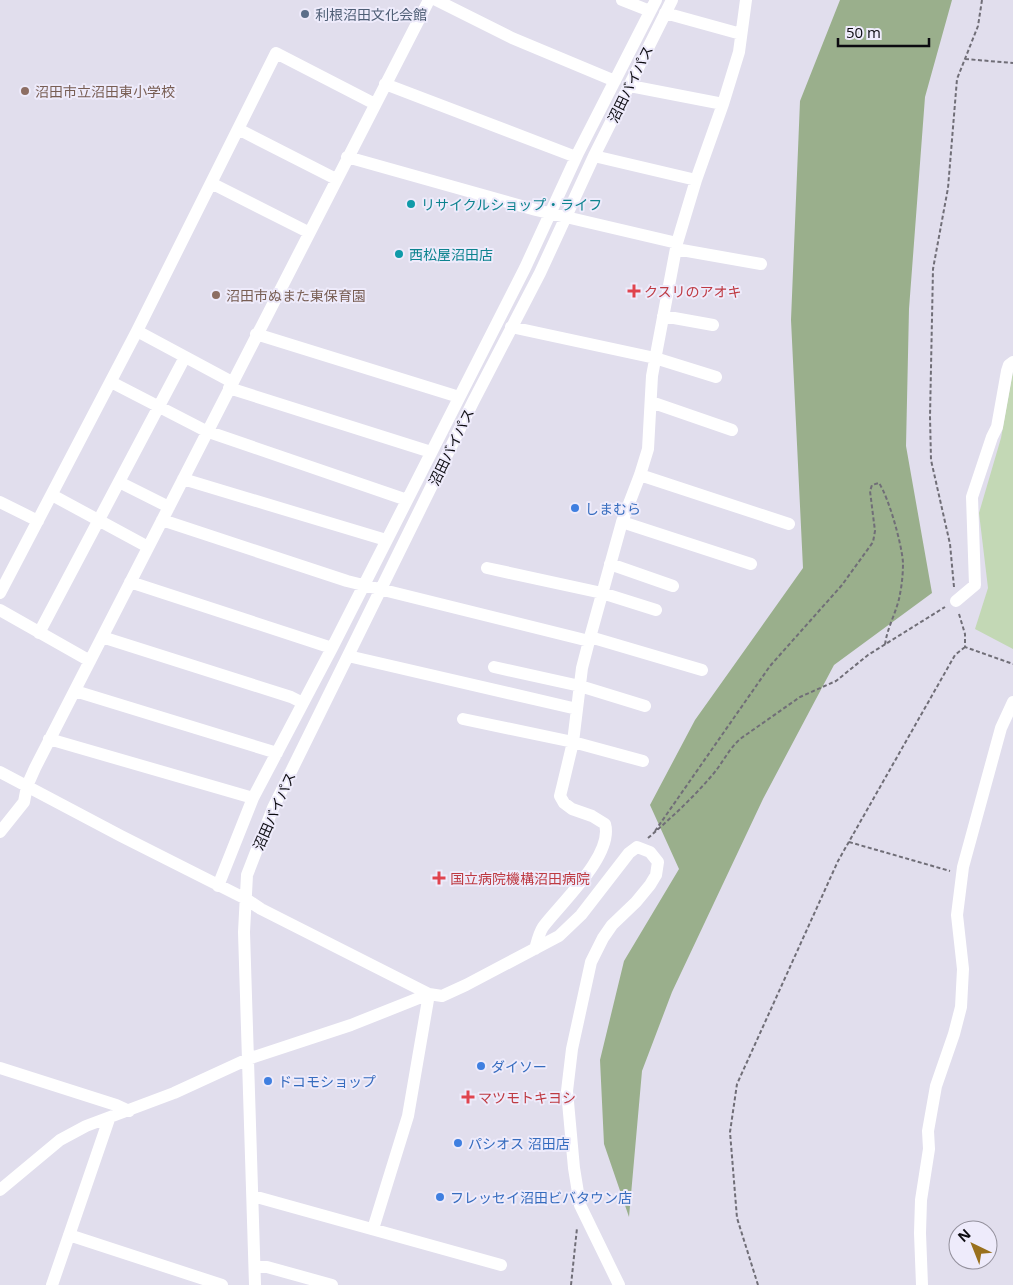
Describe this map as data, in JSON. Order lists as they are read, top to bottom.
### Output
{
  "streets": {
    "street": ["沼田バイパス"]
  },
  "places": {
    "other": [
      "利根沼田文化会館",
      "沼田市立沼田東小学校",
      "リサイクルショップ・ライフ",
      "西松屋沼田店",
      "沼田市ぬまた東保育園",
      "しまむら",
      "ダイソー",
      "ドコモショップ",
      "パシオス 沼田店",
      "フレッセイ沼田ビバタウン店"
    ],
    "health": ["クスリのアオキ", "国立病院機構沼田病院", "マツモトキヨシ"]
  },
  "scale_bar": "50 m",
  "north": "top left"
}
